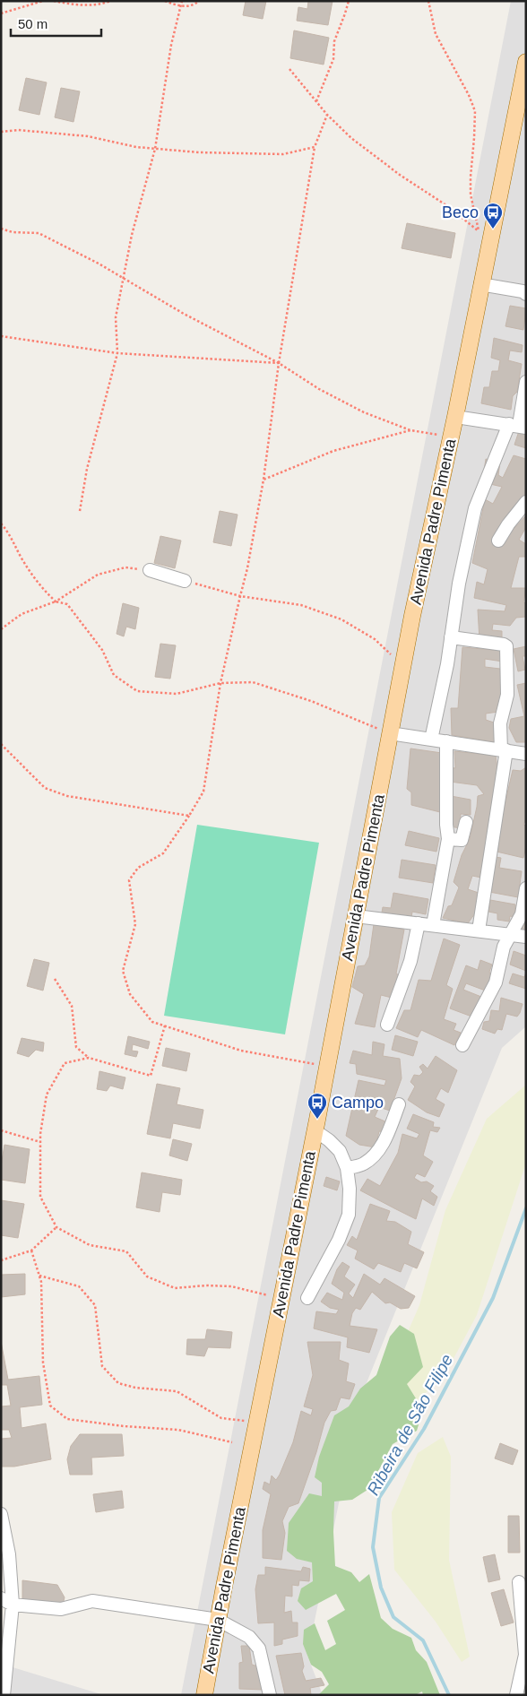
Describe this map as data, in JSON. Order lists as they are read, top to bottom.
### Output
{
  "streets": {
    "main road": ["Avenida Padre Pimenta"]
  },
  "water": ["Ribeira de São Filipe"],
  "places": {
    "bus stop": ["Beco", "Campo"]
  },
  "scale_bar": "50 m"
}
